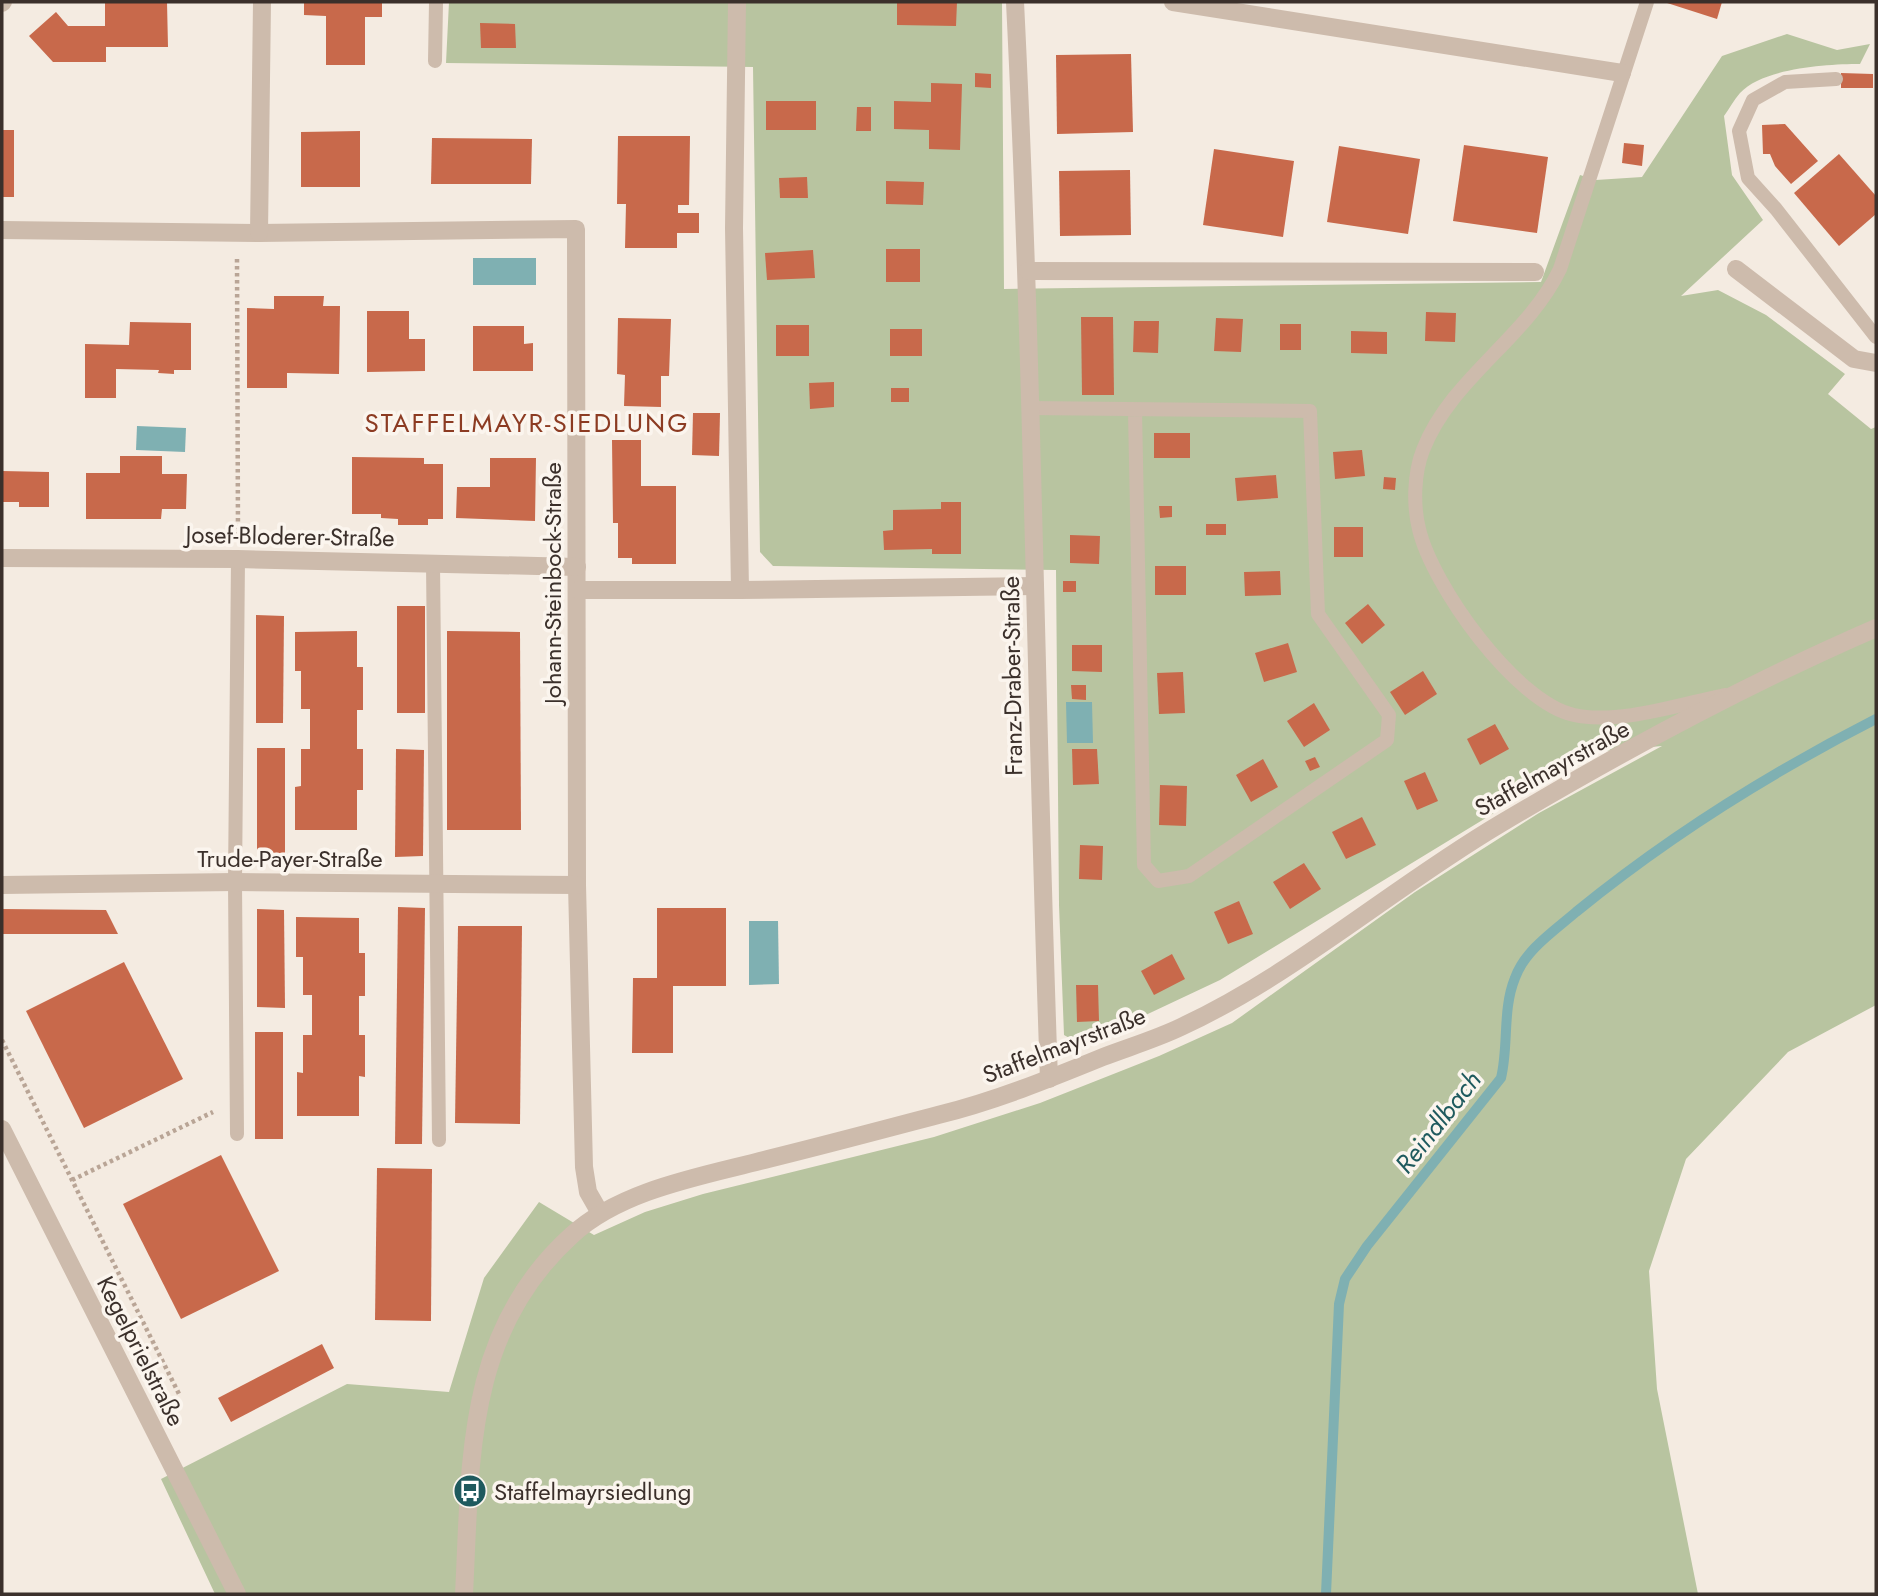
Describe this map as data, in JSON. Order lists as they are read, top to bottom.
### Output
{
  "streets": {
    "street": [
      "Josef-Bloderer-Straße",
      "Johann-Steinbock-Straße",
      "Franz-Draber-Straße",
      "Staffelmayrstraße",
      "Trude-Payer-Straße",
      "Kegelprielstraße"
    ]
  },
  "crossings": [
    ["Josef-Bloderer-Straße", "Johann-Steinbock-Straße"],
    ["Johann-Steinbock-Straße", "Staffelmayrstraße"],
    ["Johann-Steinbock-Straße", "Trude-Payer-Straße"],
    ["Franz-Draber-Straße", "Staffelmayrstraße"]
  ],
  "districts": ["STAFFELMAYR-SIEDLUNG"],
  "water": ["Reindlbach"],
  "places": {
    "bus stop": ["Staffelmayrsiedlung"]
  }
}
